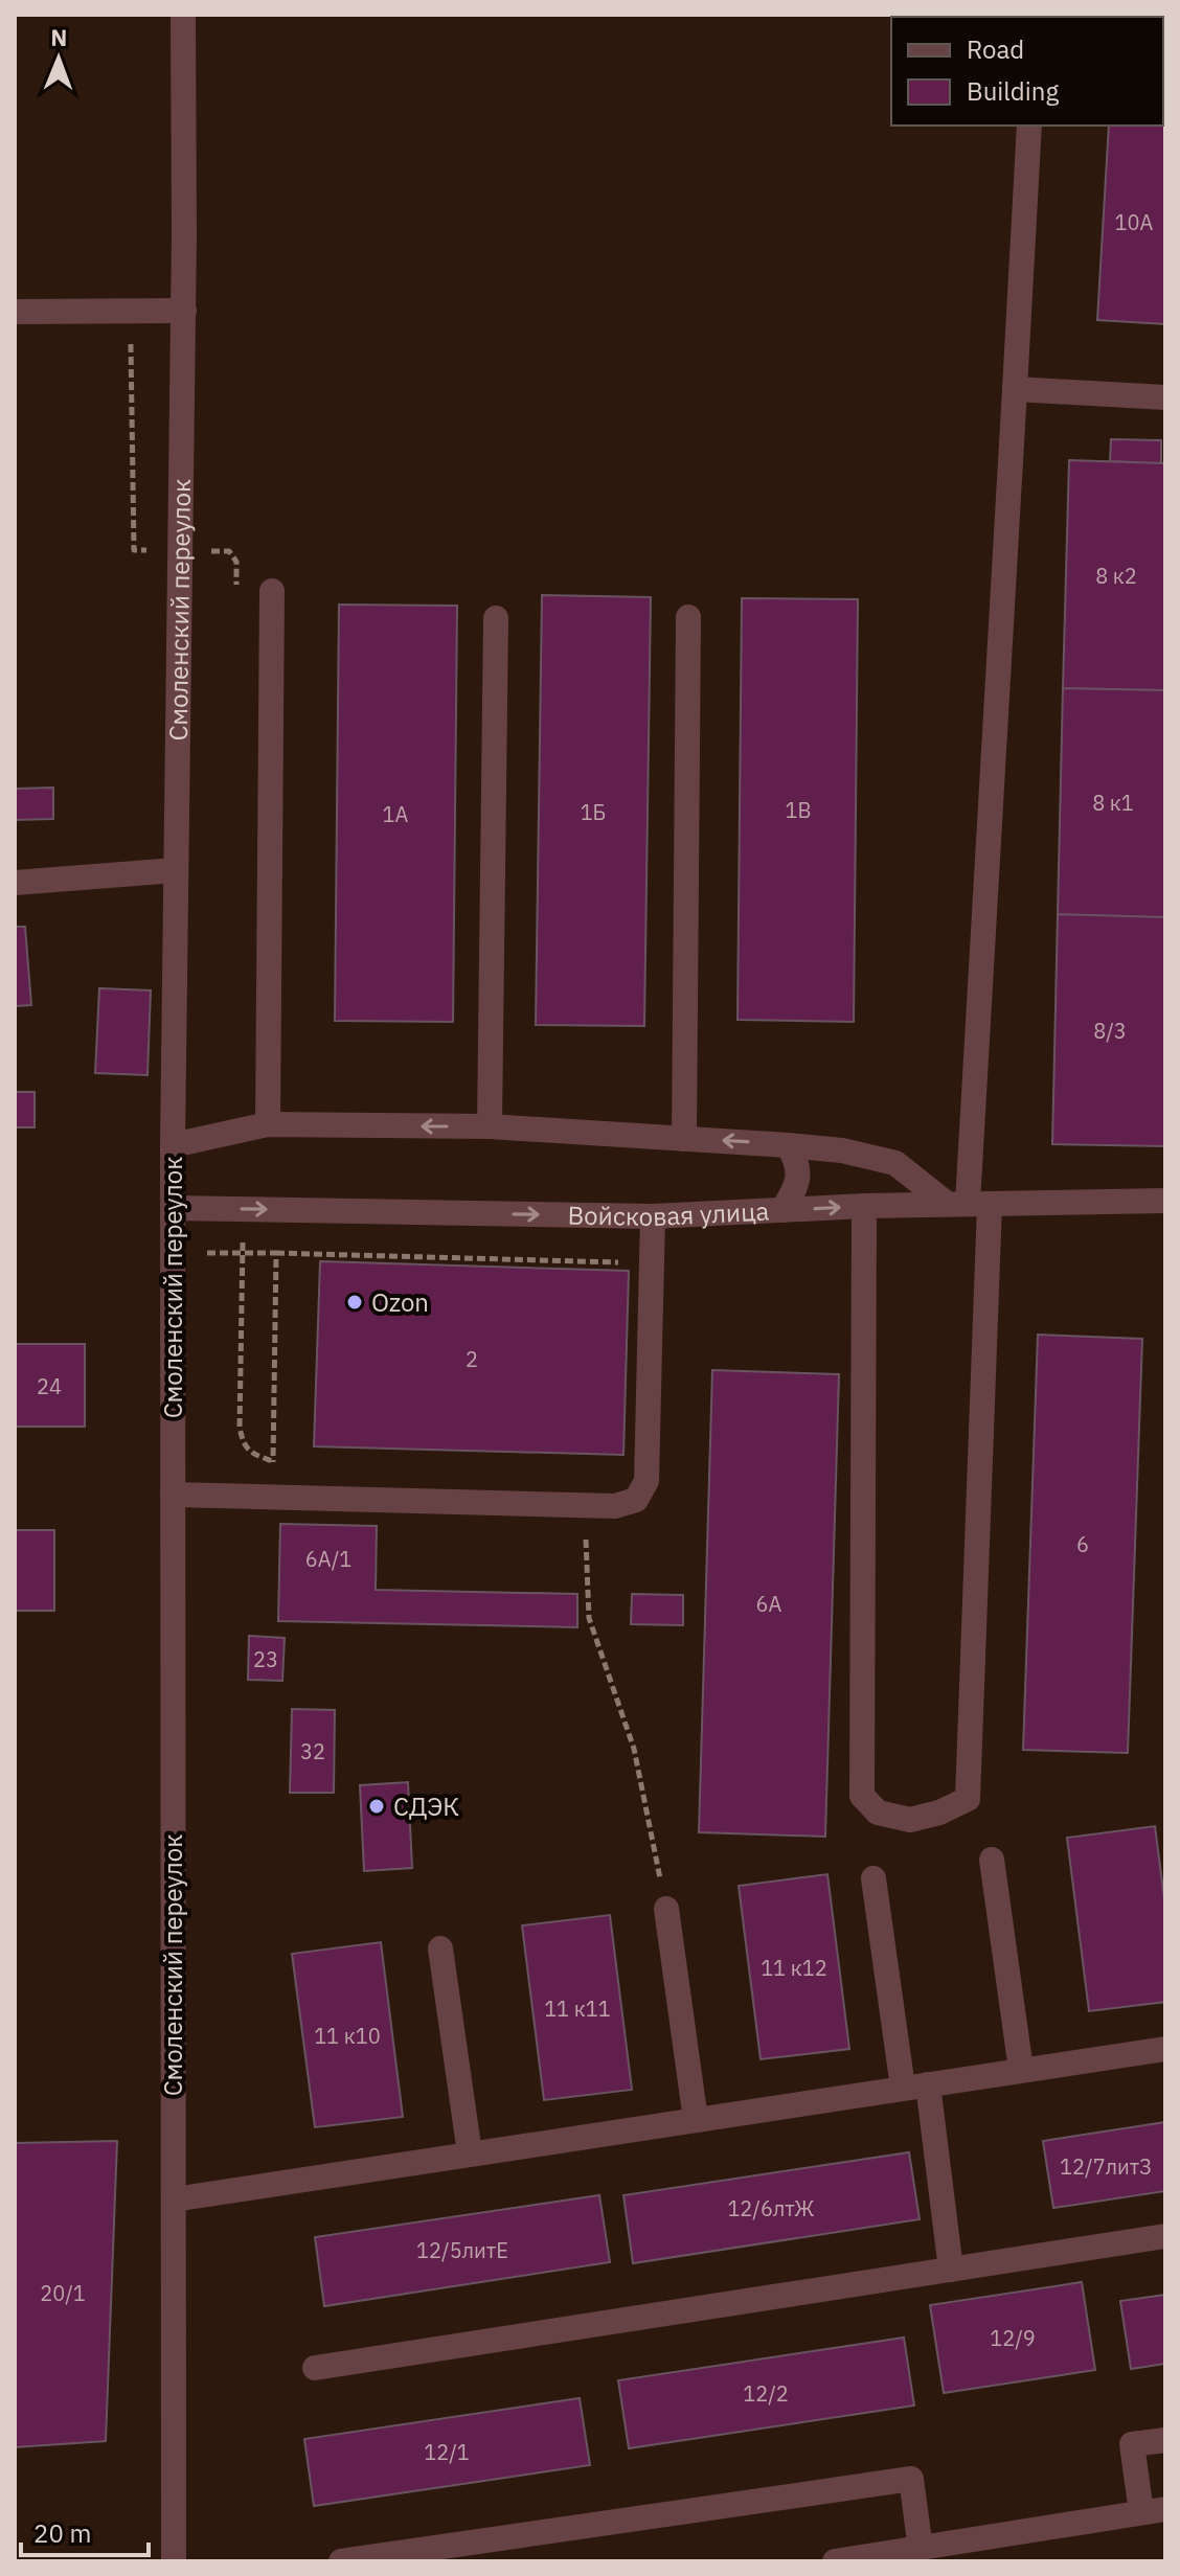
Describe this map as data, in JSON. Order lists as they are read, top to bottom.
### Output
{
  "streets": {
    "street": ["Смоленский переулок", "Войсковая улица"]
  },
  "crossings": [
    ["Смоленский переулок", "Войсковая улица"]
  ],
  "places": ["Ozon", "СДЭК"],
  "house_numbers": [
    "10А",
    "8 к2",
    "8 к1",
    "1В",
    "1Б",
    "1А",
    "8/3",
    "2",
    "24",
    "6",
    "6А/1",
    "6А",
    "23",
    "32",
    "11 к12",
    "11 к11",
    "11 к10",
    "12/7литЗ",
    "12/6лтЖ",
    "12/5литЕ",
    "20/1",
    "12/9",
    "12/2",
    "12/1"
  ],
  "legend": ["Road", "Building"],
  "scale_bar": "20 m",
  "north": "top"
}
